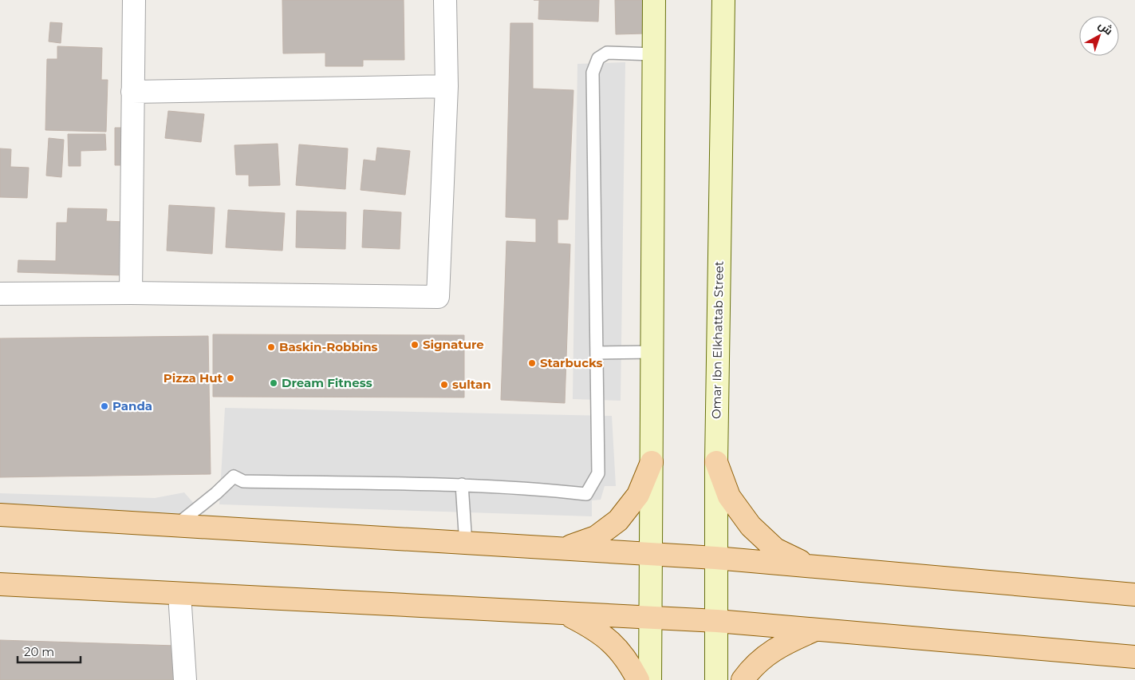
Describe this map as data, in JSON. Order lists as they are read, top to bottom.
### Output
{
  "streets": {
    "street": ["Omar Ibn Elkhattab Street"]
  },
  "places": [
    "Signature",
    "Baskin-Robbins",
    "Starbucks",
    "Pizza Hut",
    "Dream Fitness",
    "sultan",
    "Panda"
  ],
  "scale_bar": "20 m",
  "north": "top right"
}
